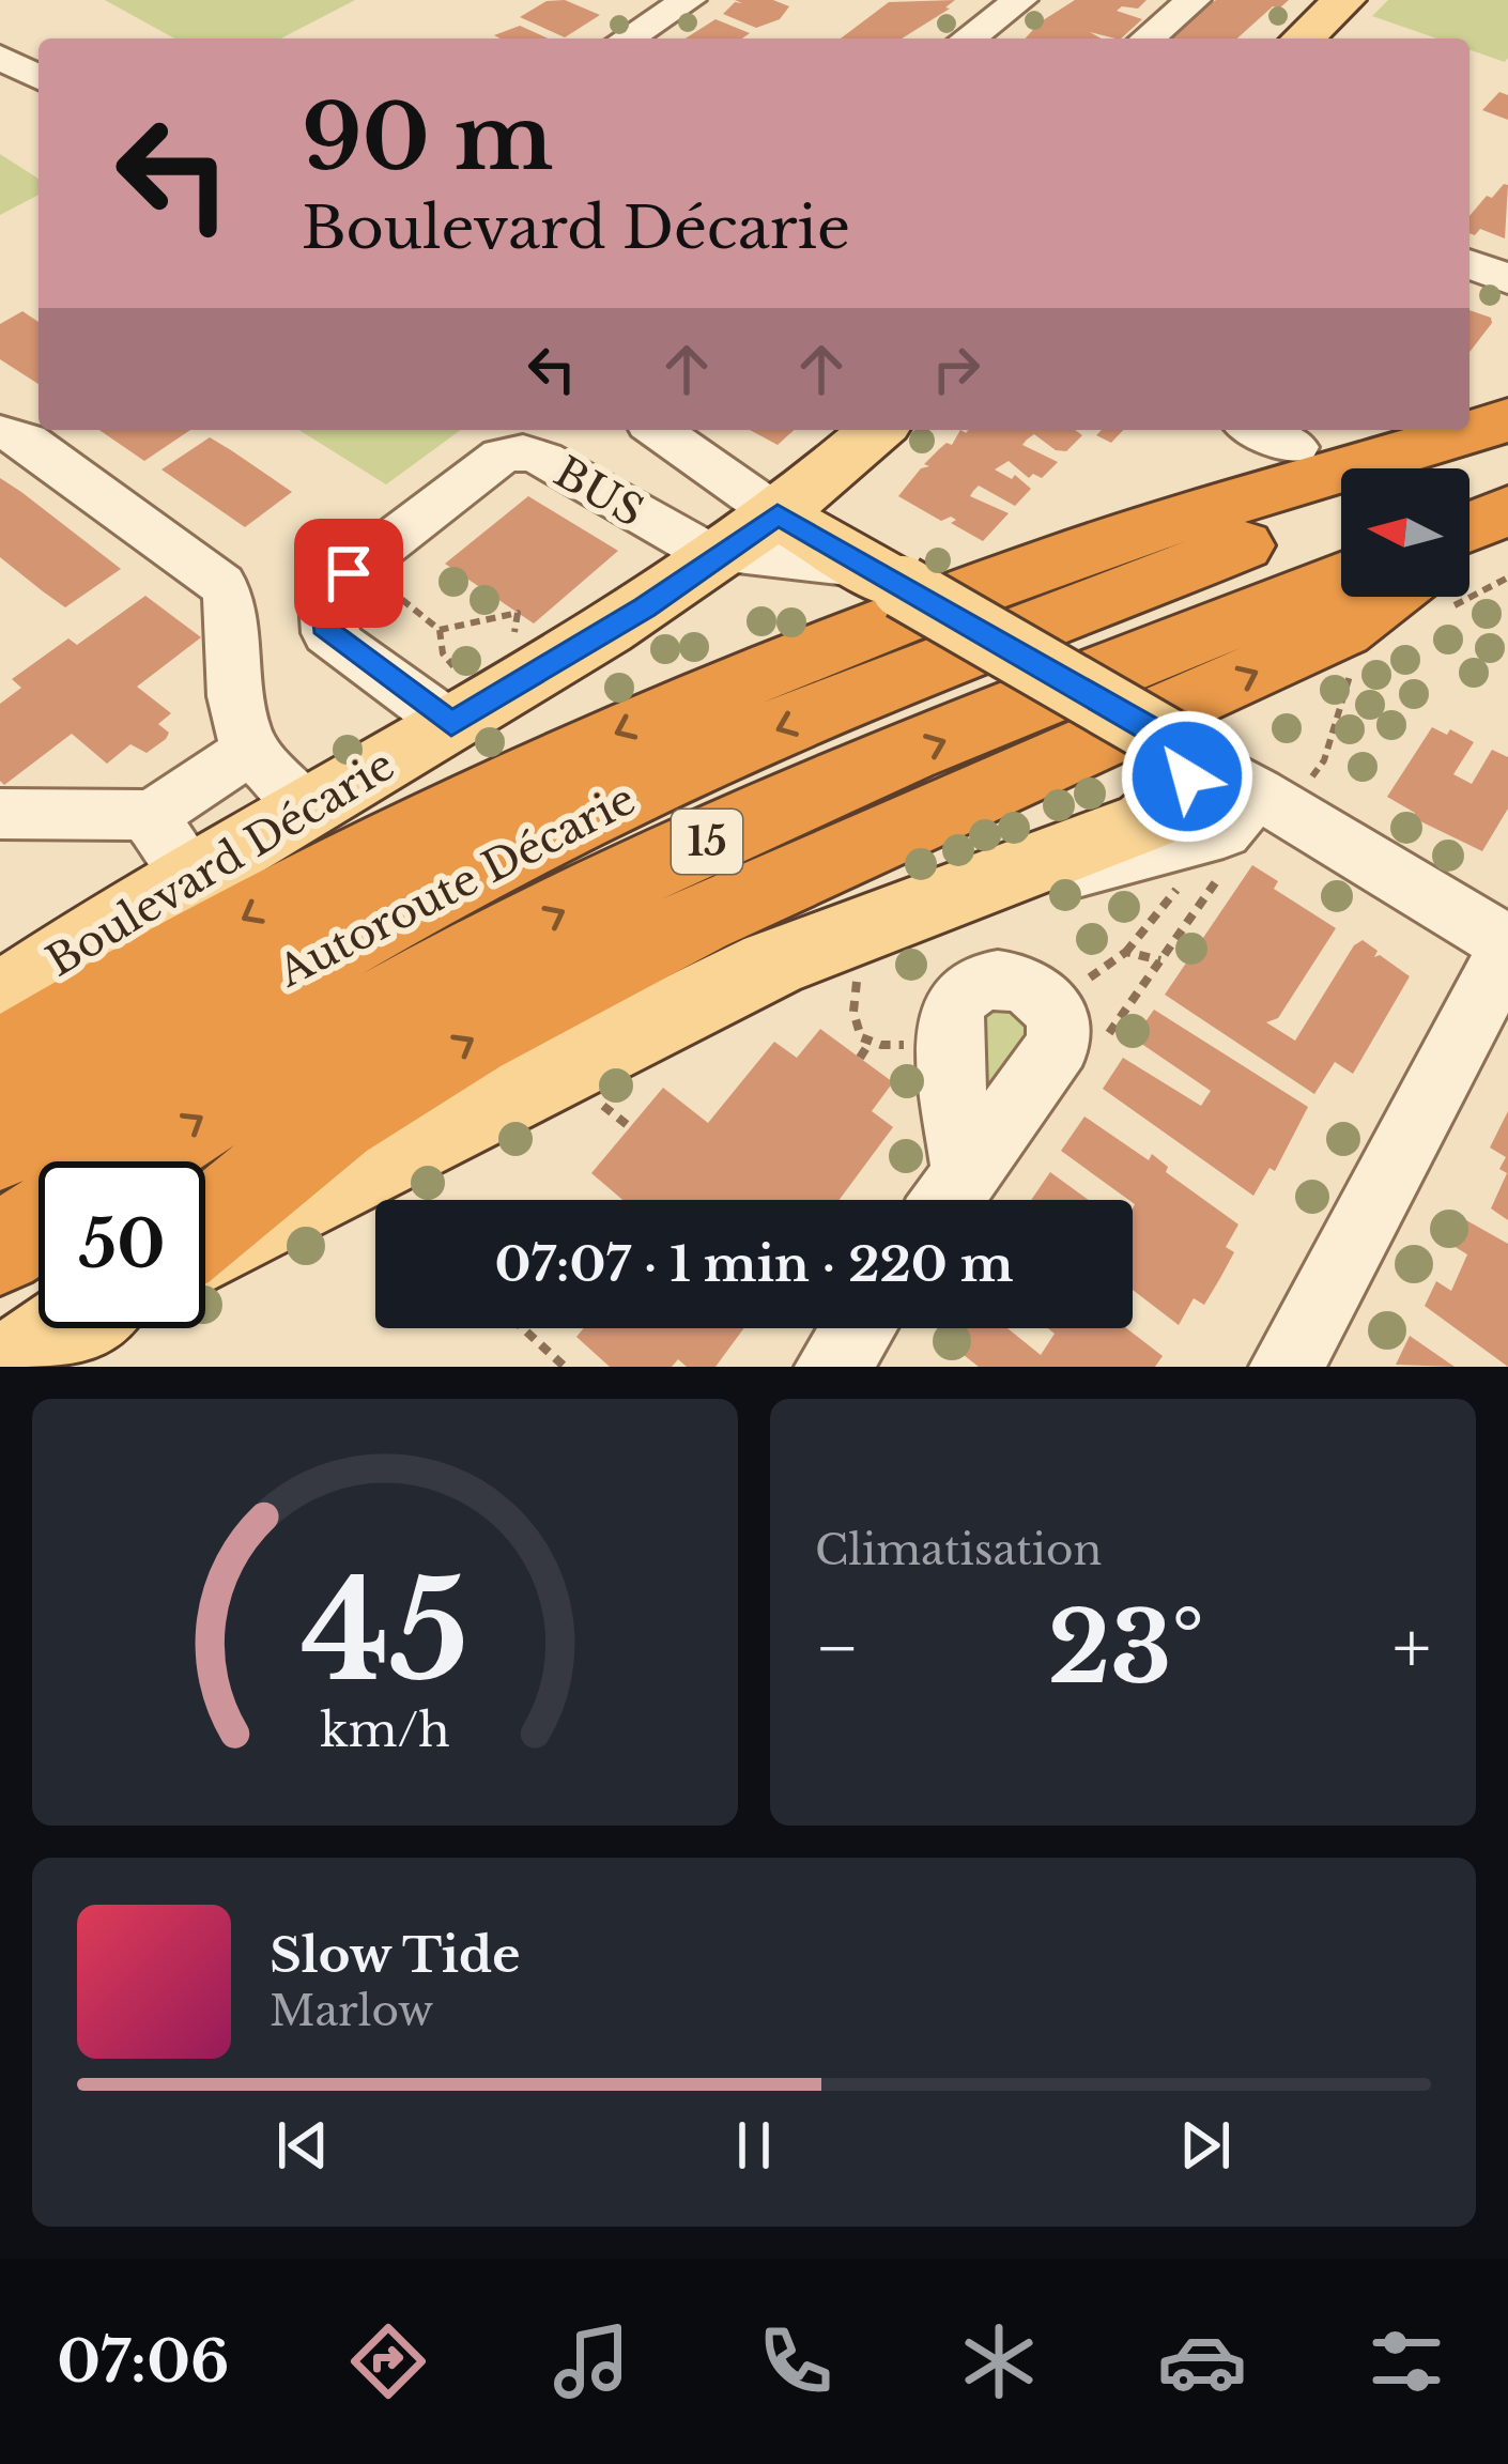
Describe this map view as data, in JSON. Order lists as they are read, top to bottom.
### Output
{
  "streets": {
    "highway": ["15", "Autoroute Décarie"],
    "main road": ["Boulevard Décarie"],
    "street": ["BUS"]
  },
  "crossings": [
    ["BUS", "Boulevard Décarie"]
  ],
  "north": "left",
  "page": {
    "turn": ["90 m", "Boulevard Décarie"],
    "limit": "50",
    "trip": "07:07 · 1 min · 220 m",
    "tile": "Climatisation",
    "heat": ["−", "23°", "+"],
    "song": ["Slow Tide", "Marlow"],
    "tabs": "07:06",
    "gauge": ["45", "km/h"]
  }
}
